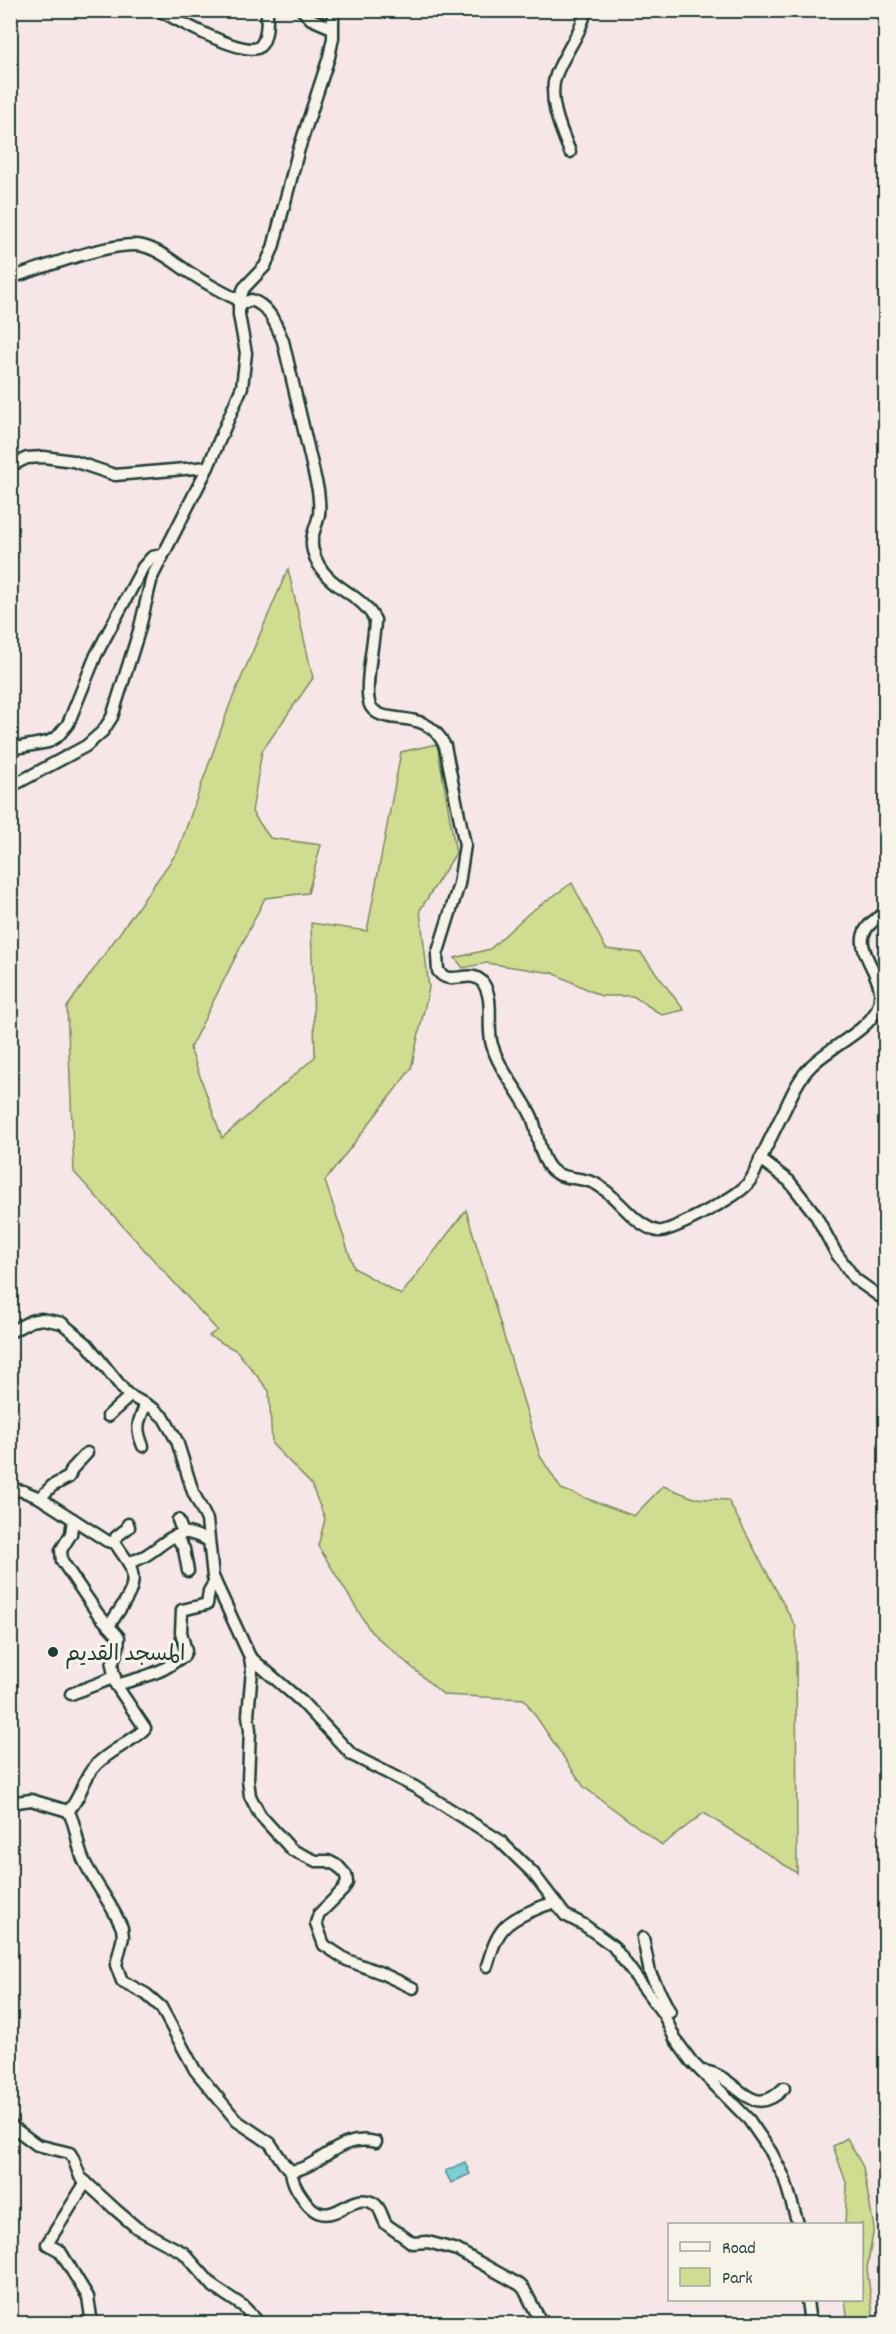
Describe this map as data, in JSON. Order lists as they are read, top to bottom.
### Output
{
  "places": ["المسجد القديم"],
  "legend": ["Road", "Park"]
}
